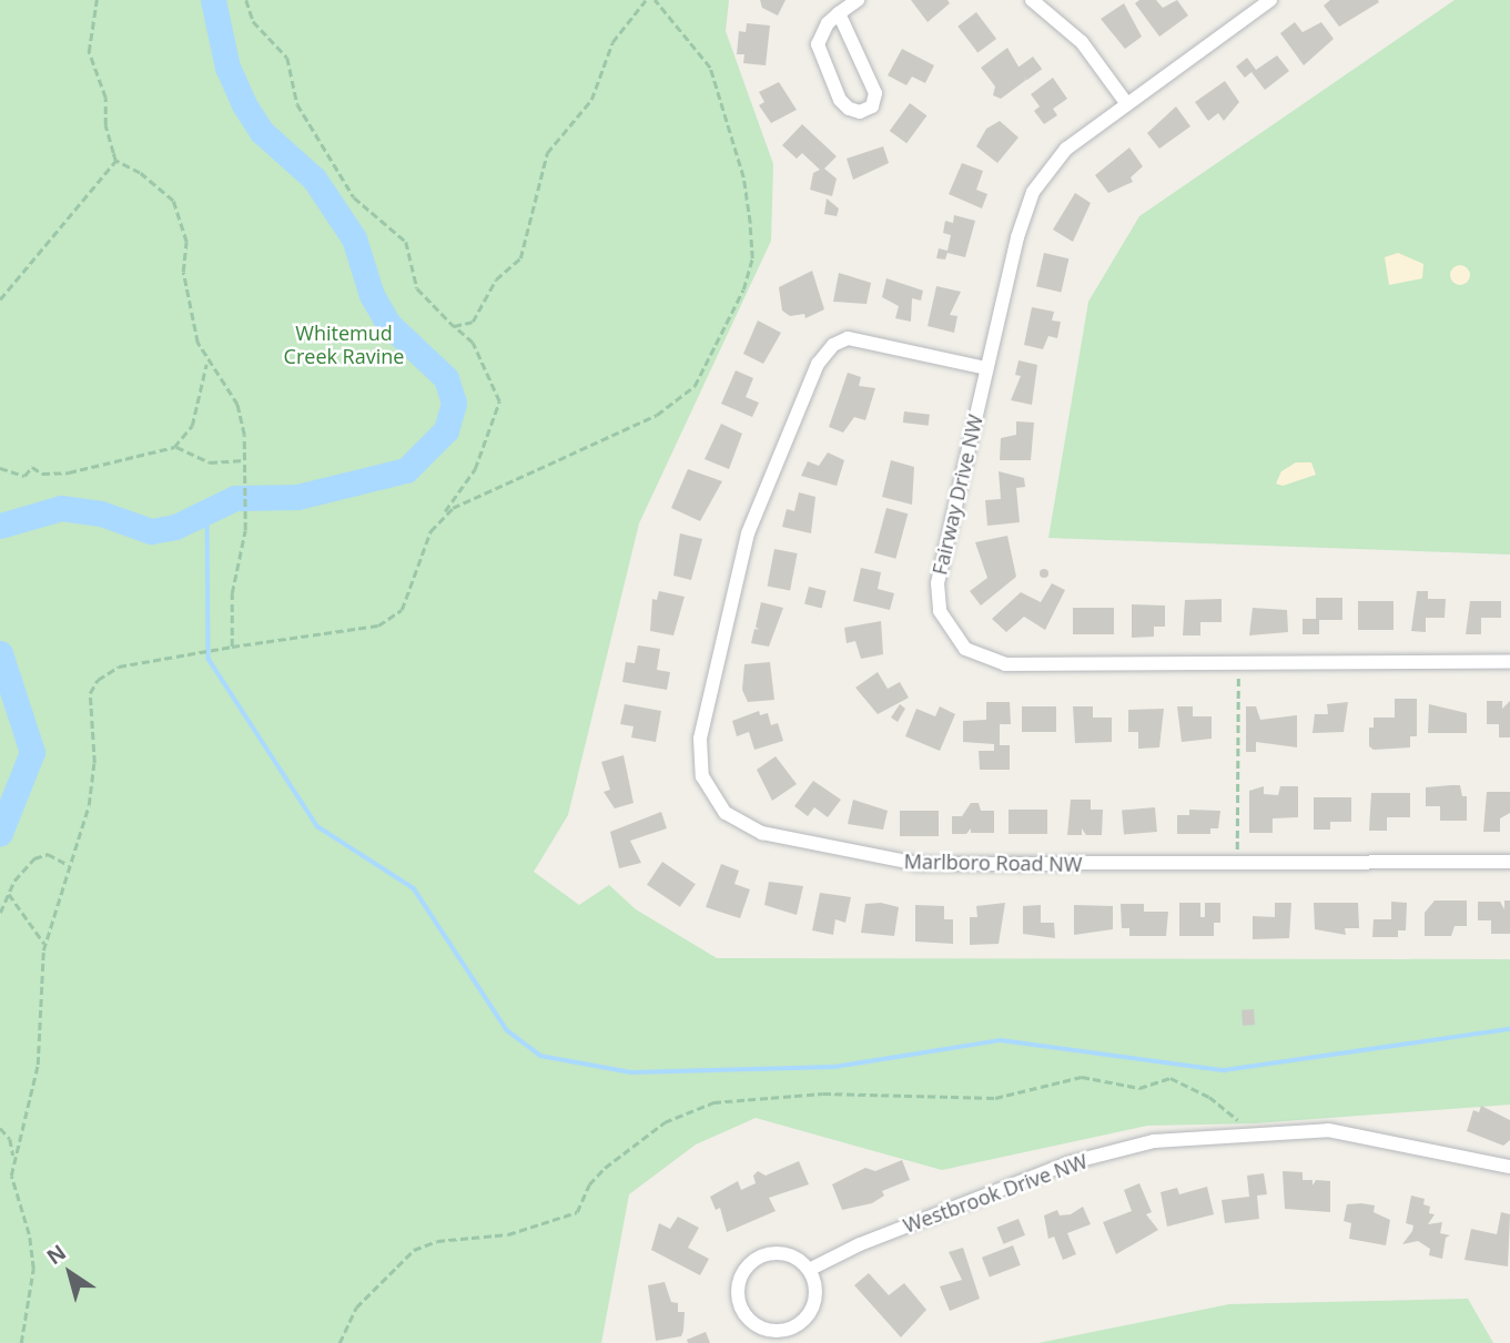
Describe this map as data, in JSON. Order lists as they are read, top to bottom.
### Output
{
  "streets": {
    "street": ["Fairway Drive NW", "Marlboro Road NW", "Westbrook Drive NW"]
  },
  "crossings": [
    ["Fairway Drive NW", "Marlboro Road NW"]
  ],
  "parks": ["Whitemud Creek Ravine"],
  "north": "top left"
}
